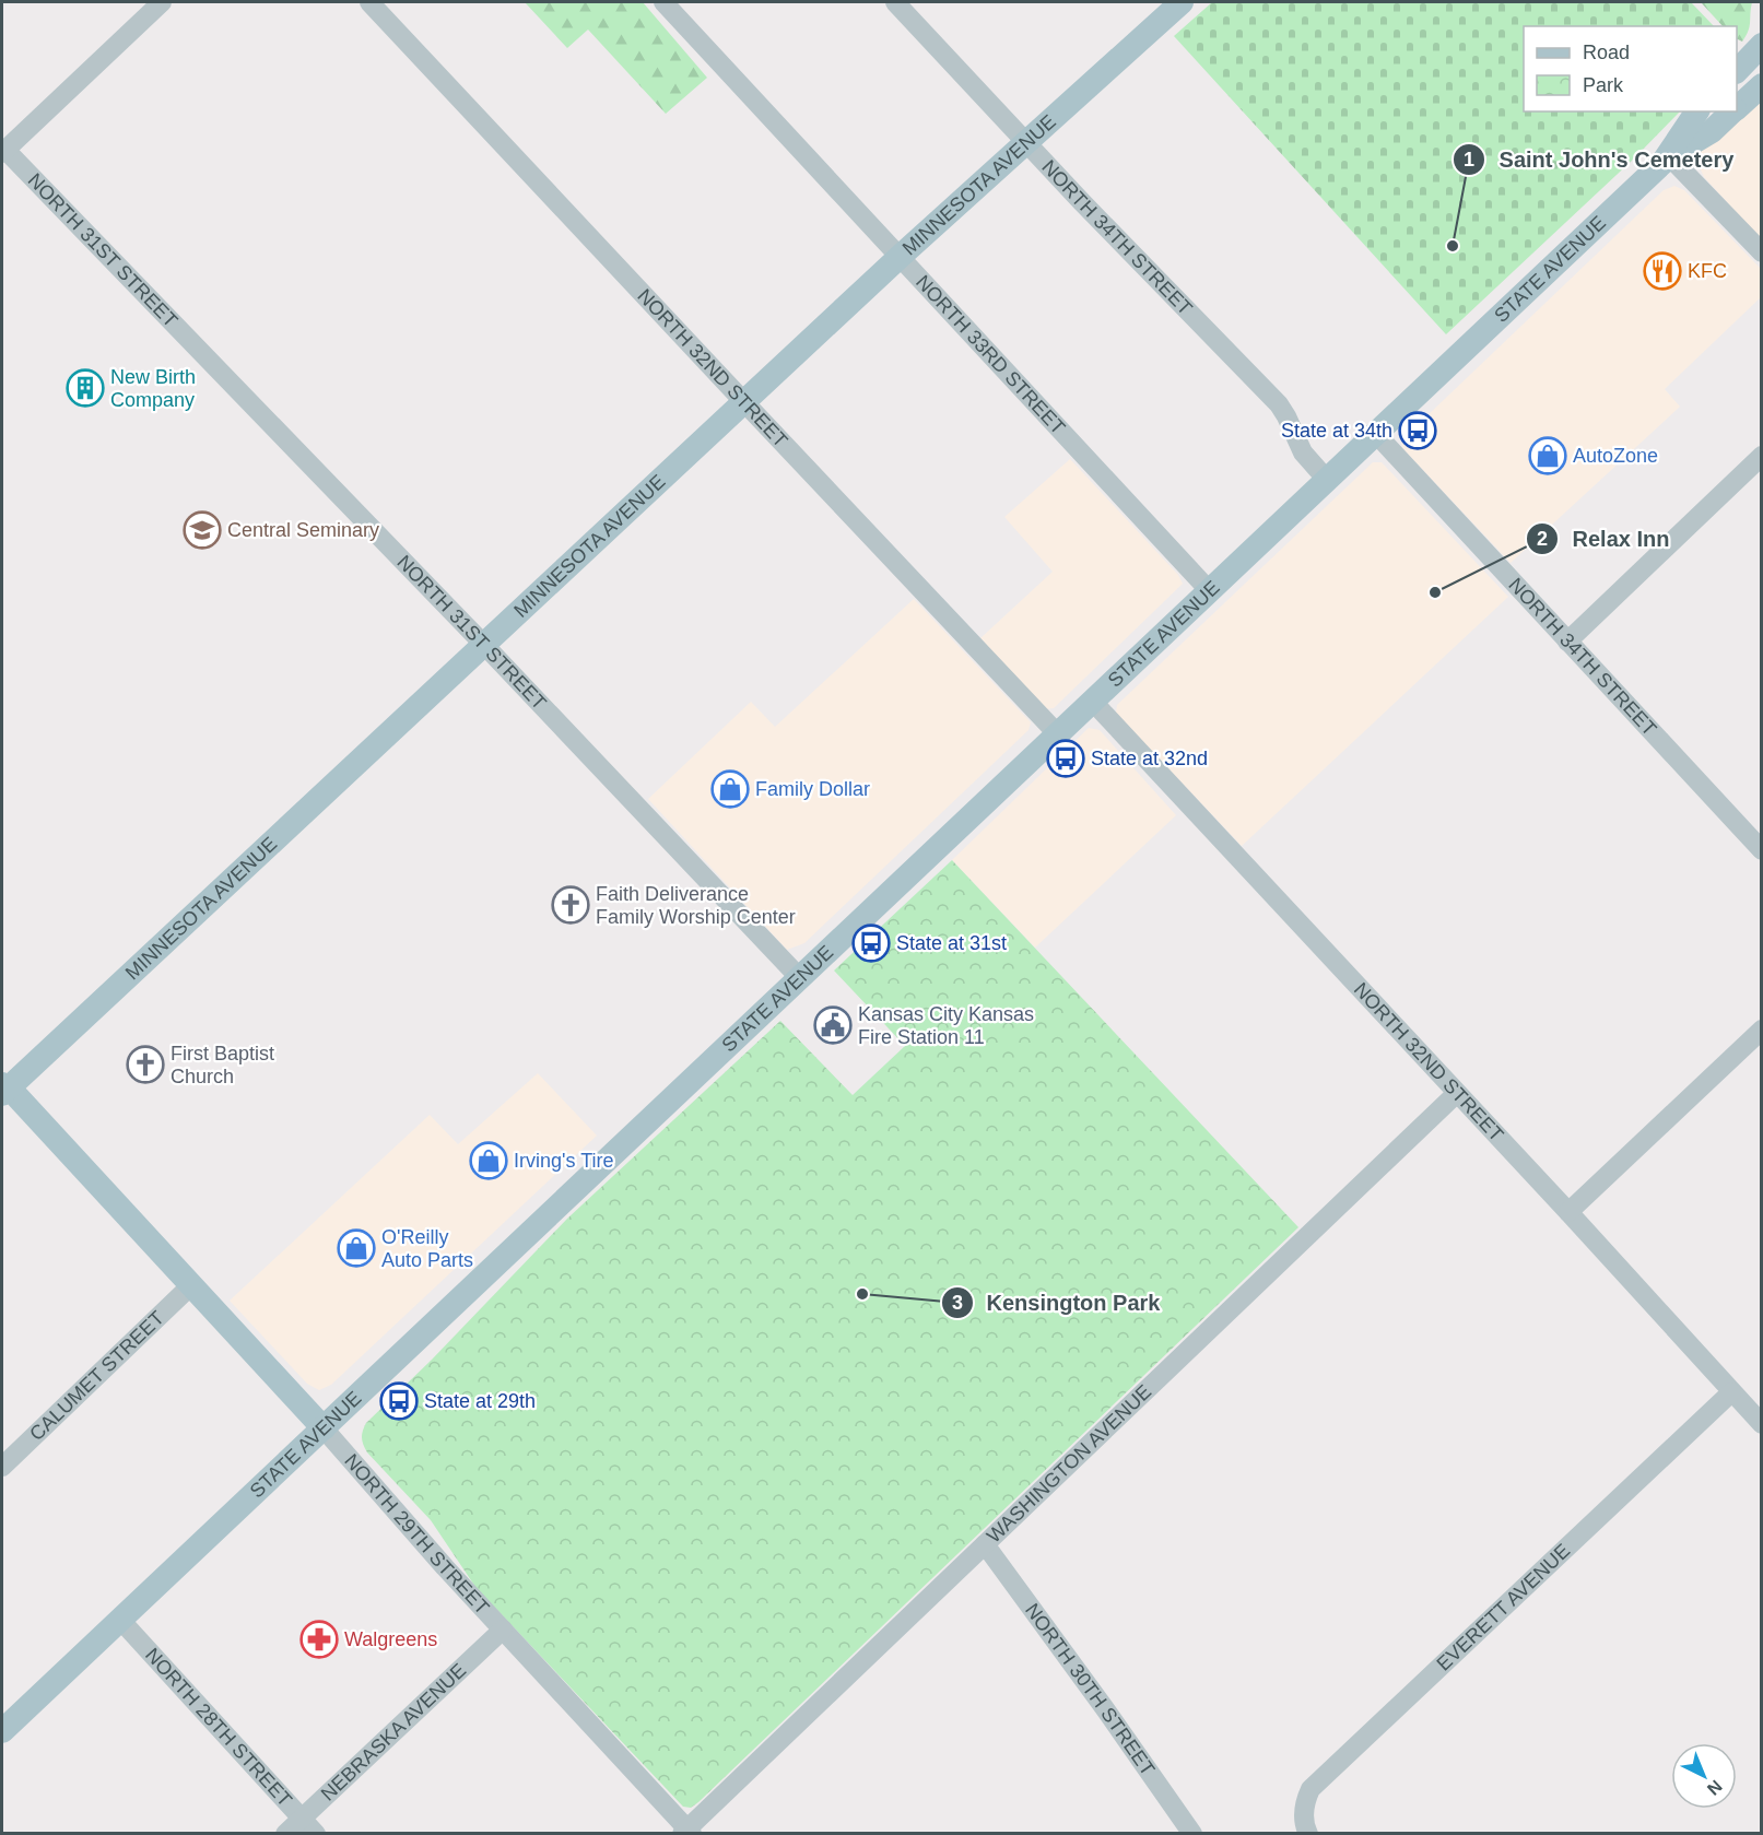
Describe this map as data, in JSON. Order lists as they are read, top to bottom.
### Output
{
  "streets": {
    "main road": ["MINNESOTA AVENUE", "STATE AVENUE", "NORTH 29TH STREET"],
    "street": [
      "NORTH 34TH STREET",
      "NORTH 31ST STREET",
      "NORTH 33RD STREET",
      "NORTH 32ND STREET",
      "CALUMET STREET",
      "WASHINGTON AVENUE",
      "EVERETT AVENUE",
      "NORTH 30TH STREET",
      "NORTH 28TH STREET",
      "NEBRASKA AVENUE"
    ]
  },
  "crossings": [
    ["MINNESOTA AVENUE", "NORTH 34TH STREET"],
    ["MINNESOTA AVENUE", "NORTH 31ST STREET"],
    ["MINNESOTA AVENUE", "NORTH 33RD STREET"],
    ["MINNESOTA AVENUE", "NORTH 32ND STREET"],
    ["MINNESOTA AVENUE", "NORTH 29TH STREET"],
    ["NORTH 34TH STREET", "STATE AVENUE"],
    ["NORTH 31ST STREET", "STATE AVENUE"],
    ["STATE AVENUE", "NORTH 33RD STREET"],
    ["STATE AVENUE", "NORTH 32ND STREET"],
    ["STATE AVENUE", "NORTH 29TH STREET"],
    ["STATE AVENUE", "NORTH 28TH STREET"],
    ["NORTH 32ND STREET", "WASHINGTON AVENUE"],
    ["NORTH 32ND STREET", "EVERETT AVENUE"],
    ["CALUMET STREET", "NORTH 29TH STREET"],
    ["WASHINGTON AVENUE", "NORTH 29TH STREET"],
    ["WASHINGTON AVENUE", "NORTH 30TH STREET"],
    ["NORTH 29TH STREET", "NEBRASKA AVENUE"],
    ["NORTH 28TH STREET", "NEBRASKA AVENUE"]
  ],
  "places": {
    "other": ["Saint John's Cemetery", "Relax Inn", "Kensington Park"],
    "restaurant": ["KFC"],
    "building": ["New Birth Company"],
    "bus stop": [
      "State at 34th",
      "State at 32nd",
      "State at 31st",
      "State at 29th"
    ],
    "shop": [
      "AutoZone",
      "Family Dollar",
      "Irving's Tire",
      "O'Reilly Auto Parts"
    ],
    "school or university": ["Central Seminary"],
    "church": ["Faith Deliverance Family Worship Center", "First Baptist Church"],
    "public building": ["Kansas City Kansas Fire Station 11"],
    "pharmacy": ["Walgreens"]
  },
  "legend": ["Road", "Park"],
  "north": "bottom right"
}
